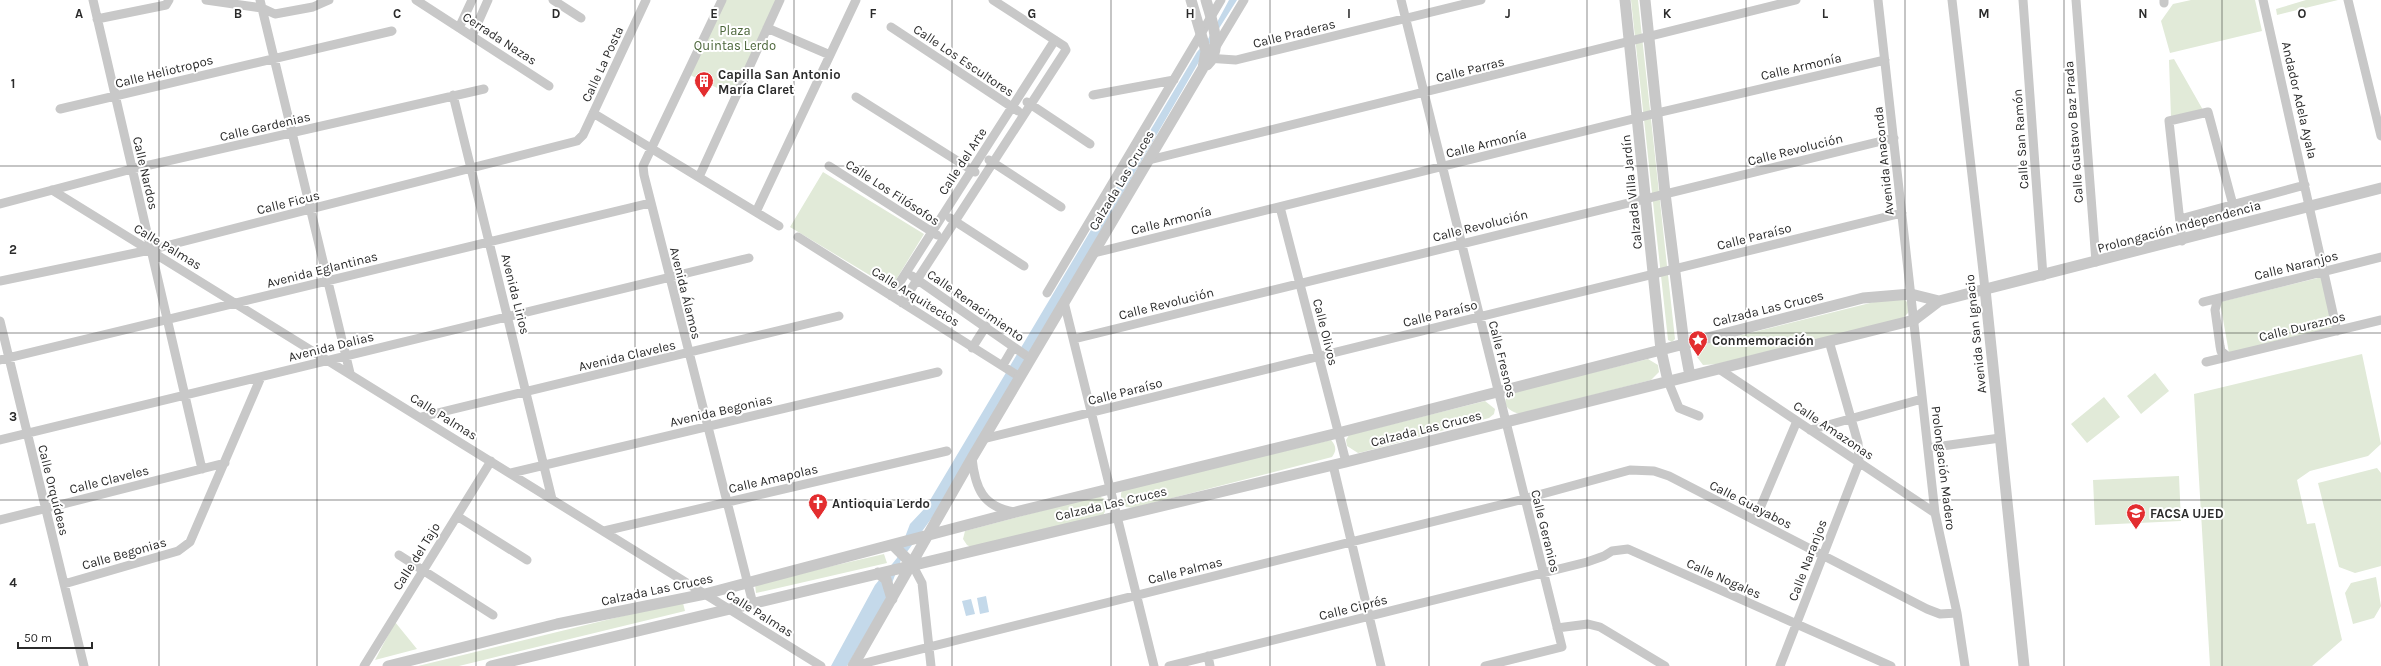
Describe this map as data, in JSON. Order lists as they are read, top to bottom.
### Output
{
  "streets": {
    "street": [
      "Calle Praderas",
      "Cerrada Nazas",
      "Calle Los Escultores",
      "Calle La Posta",
      "Calle Armonía",
      "Calle Parras",
      "Calle Heliotropos",
      "Andador Adela Ayala",
      "Calle Gardenias",
      "Calle Gustavo Baz Prada",
      "Calle San Ramón",
      "Calle Revolución",
      "Calle del Arte",
      "Avenida Anaconda",
      "Calle Nardos",
      "Calzada Las Cruces",
      "Calle Los Filósofos",
      "Calzada Villa Jardín",
      "Calle Ficus",
      "Prolongación Independencia",
      "Calle Paraíso",
      "Calle Palmas",
      "Calle Naranjos",
      "Avenida Eglantinas",
      "Avenida Álamos",
      "Avenida Lirios",
      "Calle Arquitectos",
      "Calle Renacimiento",
      "Calle Duraznos",
      "Calle Olivos",
      "Avenida San Ignacio",
      "Avenida Dalias",
      "Avenida Claveles",
      "Calle Fresnos",
      "Avenida Begonias",
      "Calle Amazonas",
      "Prolongación Madero",
      "Calle Amapolas",
      "Calle Claveles",
      "Calle Orquídeas",
      "Calle Guayabos",
      "Calle Geranios",
      "Calle Begonias",
      "Calle del Tajo",
      "Calle Nogales",
      "Calle Ciprés"
    ]
  },
  "crossings": [
    ["Calle Praderas", "Calzada Las Cruces"],
    ["Calle Praderas", "Calle Fresnos"],
    ["Calle Los Escultores", "Calle del Arte"],
    ["Calle La Posta", "Calle Ficus"],
    ["Calle Armonía", "Avenida Anaconda"],
    ["Calle Armonía", "Calzada Las Cruces"],
    ["Calle Armonía", "Calzada Villa Jardín"],
    ["Calle Armonía", "Calle Olivos"],
    ["Calle Armonía", "Calle Fresnos"],
    ["Calle Parras", "Calzada Las Cruces"],
    ["Calle Parras", "Calzada Villa Jardín"],
    ["Calle Parras", "Calle Fresnos"],
    ["Calle Heliotropos", "Calle Nardos"],
    ["Andador Adela Ayala", "Prolongación Independencia"],
    ["Andador Adela Ayala", "Calle Naranjos"],
    ["Andador Adela Ayala", "Calle Duraznos"],
    ["Calle Gardenias", "Calle Nardos"],
    ["Calle Gardenias", "Calle Palmas"],
    ["Calle Gardenias", "Avenida Lirios"],
    ["Calle Gustavo Baz Prada", "Prolongación Independencia"],
    ["Calle San Ramón", "Prolongación Independencia"],
    ["Calle Revolución", "Avenida Anaconda"],
    ["Calle Revolución", "Calzada Villa Jardín"],
    ["Calle Revolución", "Calle Olivos"],
    ["Calle Revolución", "Calle Fresnos"],
    ["Calle del Arte", "Calle Los Filósofos"],
    ["Calle del Arte", "Calle Arquitectos"],
    ["Calle del Arte", "Calle Renacimiento"],
    ["Avenida Anaconda", "Calzada Las Cruces"],
    ["Avenida Anaconda", "Calle Paraíso"],
    ["Avenida Anaconda", "Prolongación Madero"],
    ["Calle Nardos", "Calle Ficus"],
    ["Calle Nardos", "Calle Palmas"],
    ["Calle Nardos", "Avenida Eglantinas"],
    ["Calle Nardos", "Avenida Dalias"],
    ["Calle Nardos", "Calle Claveles"],
    ["Calzada Las Cruces", "Calzada Villa Jardín"],
    ["Calzada Las Cruces", "Prolongación Independencia"],
    ["Calzada Las Cruces", "Calle Paraíso"],
    ["Calzada Las Cruces", "Calle Palmas"],
    ["Calzada Las Cruces", "Avenida Álamos"],
    ["Calzada Las Cruces", "Calle Arquitectos"],
    ["Calzada Las Cruces", "Calle Renacimiento"],
    ["Calzada Las Cruces", "Calle Olivos"],
    ["Calzada Las Cruces", "Avenida San Ignacio"],
    ["Calzada Las Cruces", "Calle Fresnos"],
    ["Calzada Las Cruces", "Calle Amazonas"],
    ["Calzada Las Cruces", "Prolongación Madero"],
    ["Calzada Las Cruces", "Calle Geranios"],
    ["Calzada Villa Jardín", "Calle Paraíso"],
    ["Calle Ficus", "Calle Palmas"],
    ["Calle Ficus", "Avenida Lirios"],
    ["Prolongación Independencia", "Avenida San Ignacio"],
    ["Calle Paraíso", "Calle Olivos"],
    ["Calle Paraíso", "Calle Fresnos"],
    ["Calle Palmas", "Avenida Eglantinas"],
    ["Calle Palmas", "Avenida Lirios"],
    ["Calle Palmas", "Avenida Dalias"],
    ["Calle Palmas", "Avenida Claveles"],
    ["Calle Palmas", "Avenida Begonias"],
    ["Calle Palmas", "Calle Amapolas"],
    ["Calle Palmas", "Calle Guayabos"],
    ["Calle Palmas", "Calle Geranios"],
    ["Calle Palmas", "Calle del Tajo"],
    ["Calle Naranjos", "Calle Amazonas"],
    ["Calle Naranjos", "Calle Guayabos"],
    ["Calle Naranjos", "Calle Nogales"],
    ["Avenida Eglantinas", "Avenida Álamos"],
    ["Avenida Eglantinas", "Avenida Lirios"],
    ["Avenida Eglantinas", "Calle Orquídeas"],
    ["Avenida Álamos", "Avenida Dalias"],
    ["Avenida Álamos", "Avenida Claveles"],
    ["Avenida Álamos", "Avenida Begonias"],
    ["Avenida Álamos", "Calle Amapolas"],
    ["Avenida Lirios", "Avenida Dalias"],
    ["Avenida Lirios", "Avenida Claveles"],
    ["Avenida Lirios", "Avenida Begonias"],
    ["Avenida Dalias", "Calle Orquídeas"],
    ["Calle Fresnos", "Calle Geranios"],
    ["Calle Amazonas", "Prolongación Madero"],
    ["Prolongación Madero", "Calle Guayabos"],
    ["Calle Claveles", "Calle Orquídeas"],
    ["Calle Claveles", "Calle Begonias"],
    ["Calle Orquídeas", "Calle Begonias"],
    ["Calle Guayabos", "Calle Geranios"],
    ["Calle Geranios", "Calle Nogales"],
    ["Calle Geranios", "Calle Ciprés"],
    ["Calle Nogales", "Calle Ciprés"]
  ],
  "parks": ["Plaza Quintas Lerdo"],
  "places": {
    "building": ["Capilla San Antonio María Claret"],
    "place": ["Conmemoración"],
    "church": ["Antioquia Lerdo"],
    "school or university": ["FACSA UJED"]
  },
  "scale_bar": "50 m",
  "grid": {
    "columns": [
      "A",
      "B",
      "C",
      "D",
      "E",
      "F",
      "G",
      "H",
      "I",
      "J",
      "K",
      "L",
      "M",
      "N",
      "O"
    ],
    "rows": [
      "1",
      "2",
      "3",
      "4"
    ]
  }
}
